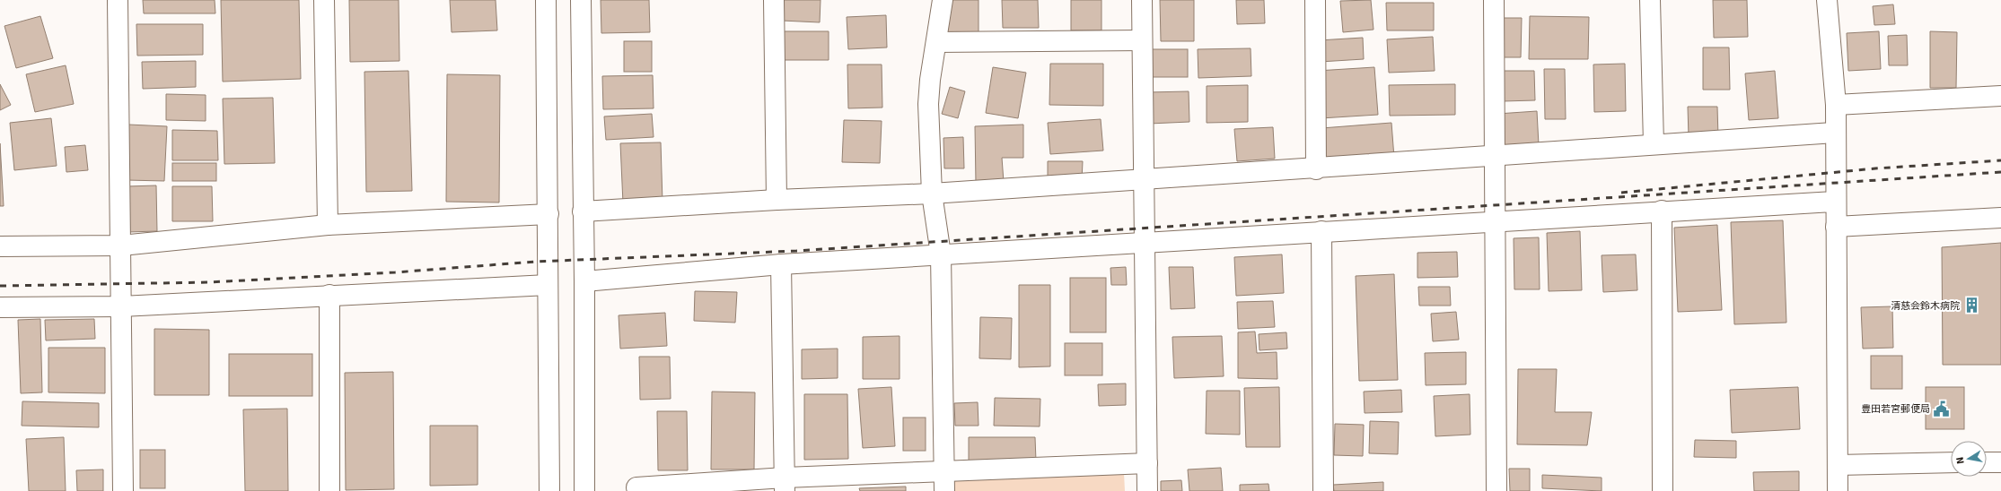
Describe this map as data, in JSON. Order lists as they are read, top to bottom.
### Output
{
  "places": {
    "building": ["清慈会鈴木病院"],
    "public building": ["豊田若宮郵便局"]
  },
  "north": "left"
}
